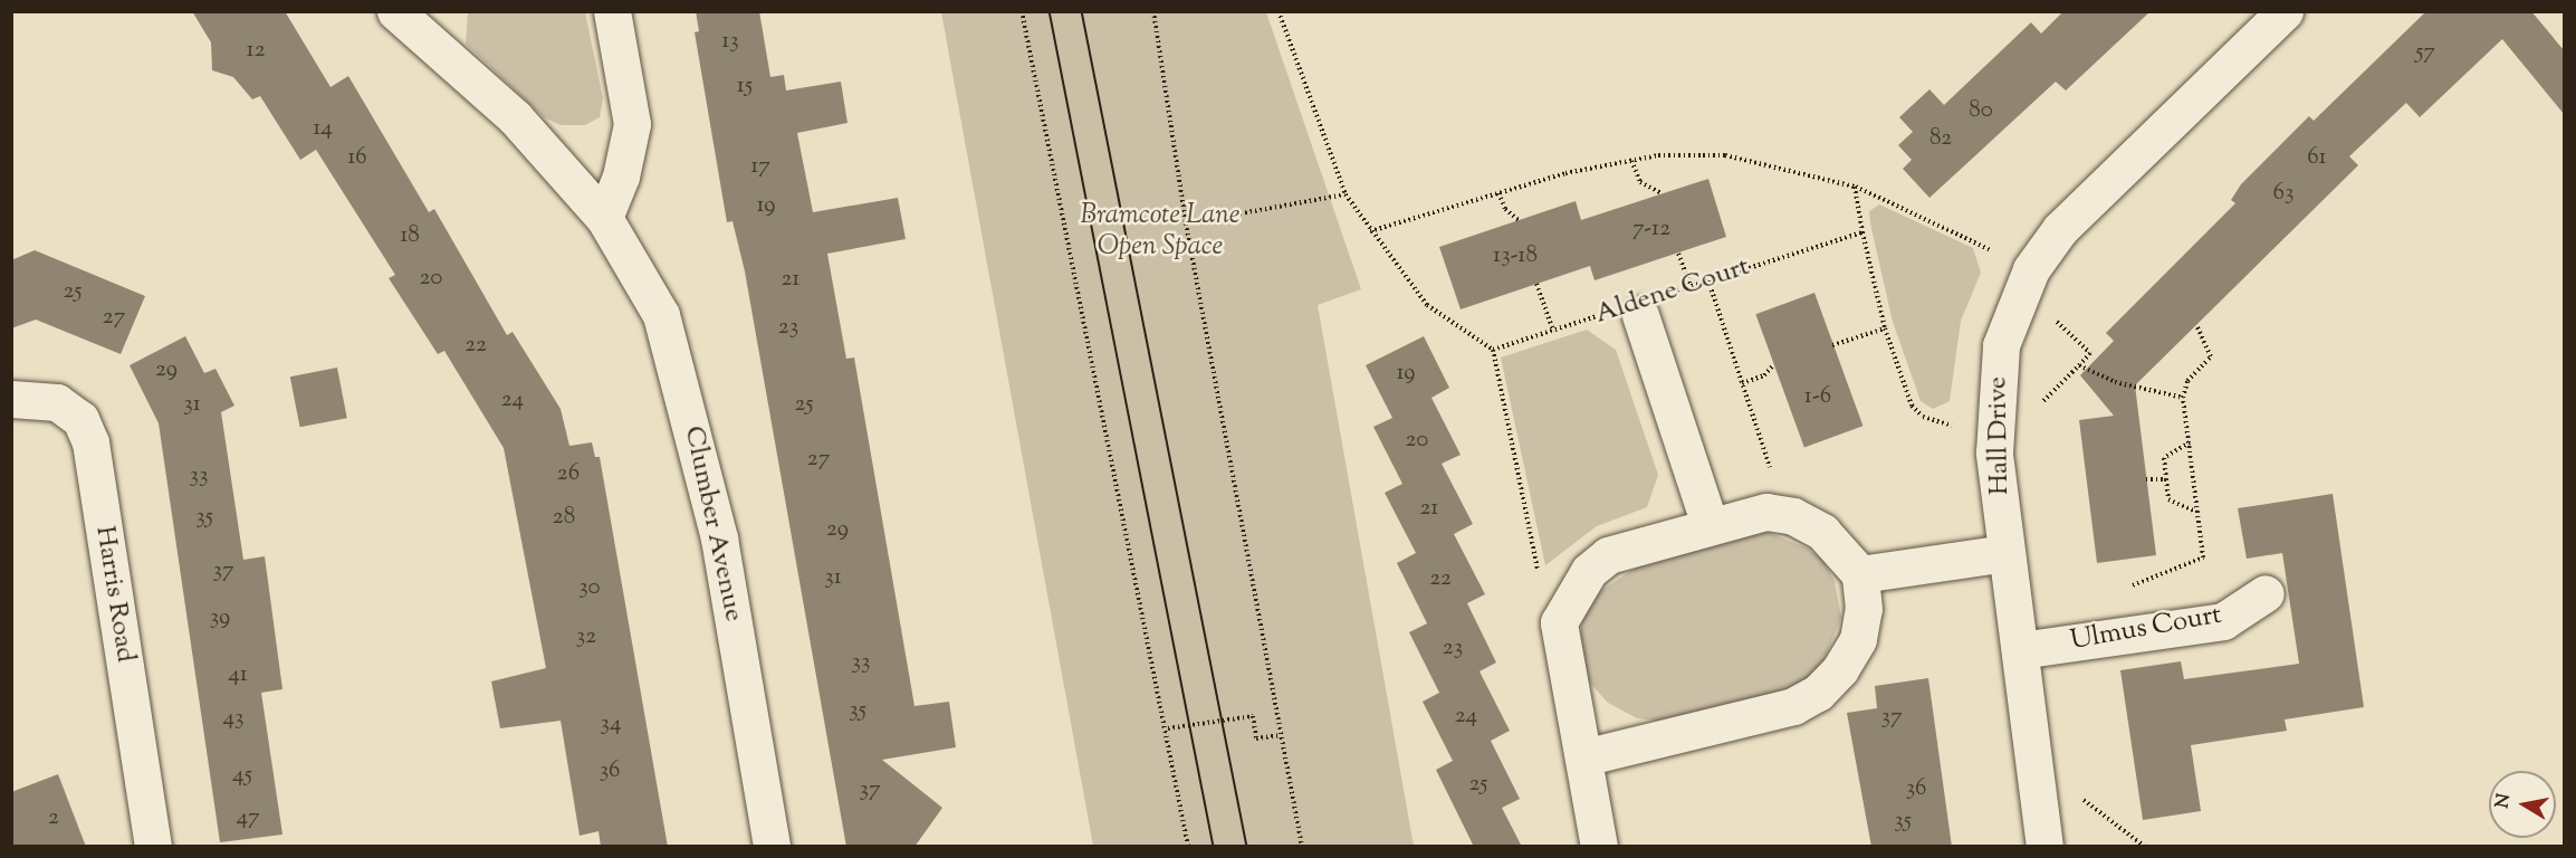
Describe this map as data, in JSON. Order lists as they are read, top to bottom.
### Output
{
  "streets": {
    "street": [
      "Aldene Court",
      "Hall Drive",
      "Clumber Avenue",
      "Harris Road",
      "Ulmus Court"
    ]
  },
  "crossings": [
    ["Hall Drive", "Ulmus Court"]
  ],
  "parks": ["Bramcote Lane Open Space"],
  "house_numbers": [
    "13",
    "12",
    "57",
    "15",
    "80",
    "14",
    "82",
    "16",
    "61",
    "17",
    "63",
    "19",
    "7-12",
    "18",
    "13-18",
    "20",
    "21",
    "25",
    "27",
    "23",
    "22",
    "29",
    "19",
    "1-6",
    "24",
    "31",
    "25",
    "20",
    "27",
    "26",
    "33",
    "21",
    "35",
    "28",
    "29",
    "37",
    "31",
    "22",
    "30",
    "39",
    "32",
    "23",
    "33",
    "41",
    "35",
    "24",
    "37",
    "43",
    "34",
    "36",
    "45",
    "25",
    "36",
    "37",
    "2",
    "47",
    "35"
  ],
  "north": "left"
}
